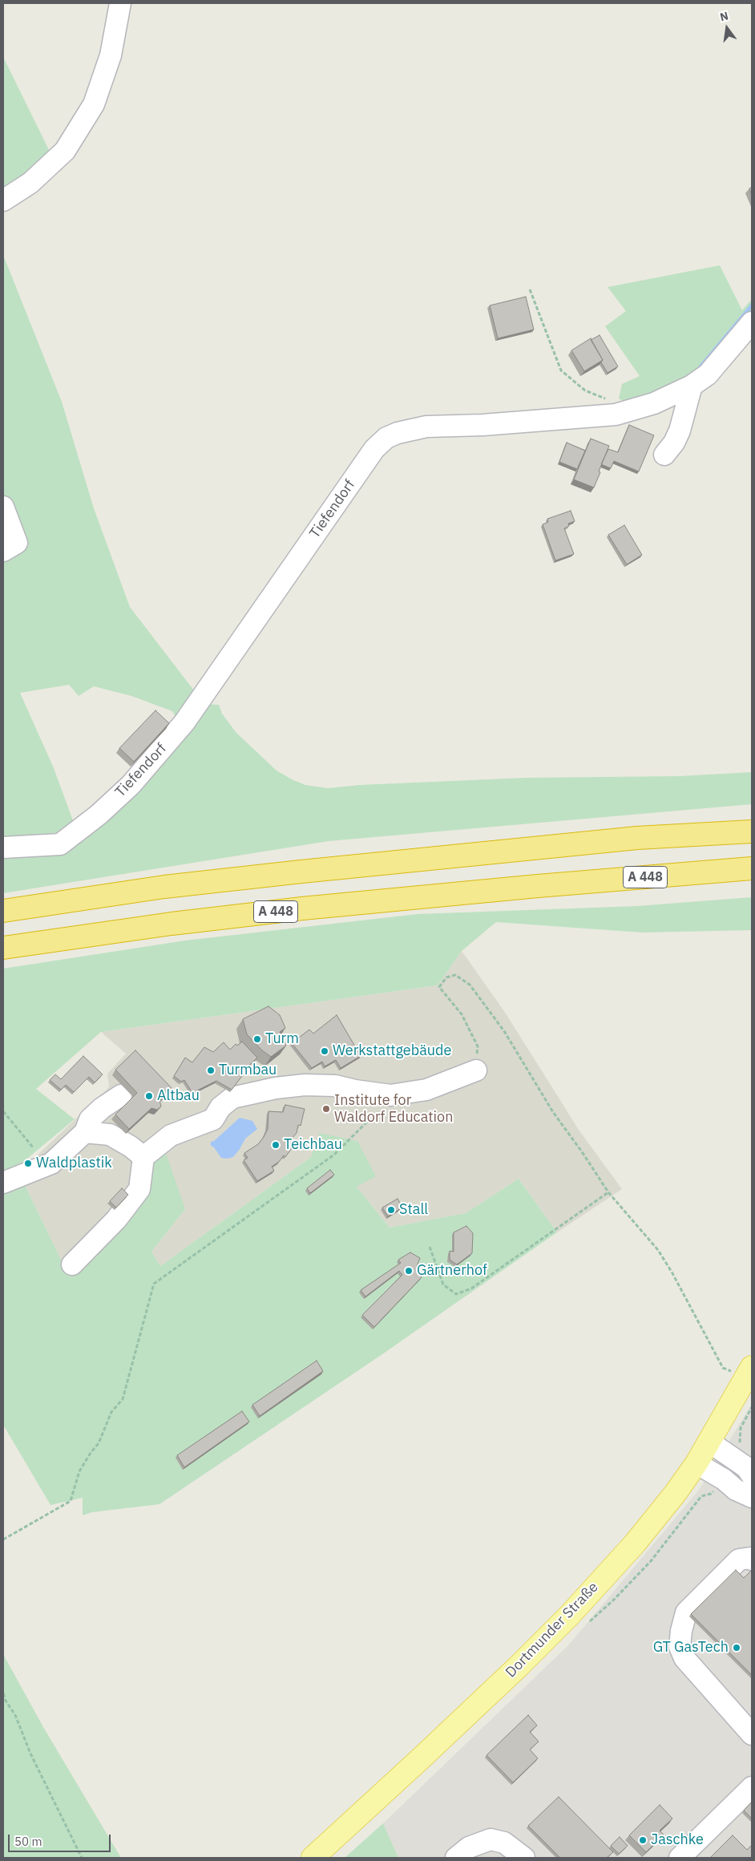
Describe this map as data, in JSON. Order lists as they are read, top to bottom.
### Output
{
  "streets": {
    "highway": ["A 448"],
    "main road": ["Dortmunder Straße"],
    "street": ["Tiefendorf"]
  },
  "places": [
    "Turm",
    "Werkstattgebäude",
    "Turmbau",
    "Altbau",
    "Institute for Waldorf Education",
    "Teichbau",
    "Waldplastik",
    "Stall",
    "Gärtnerhof",
    "GT GasTech",
    "Jaschke"
  ],
  "scale_bar": "50 m",
  "north": "top"
}
